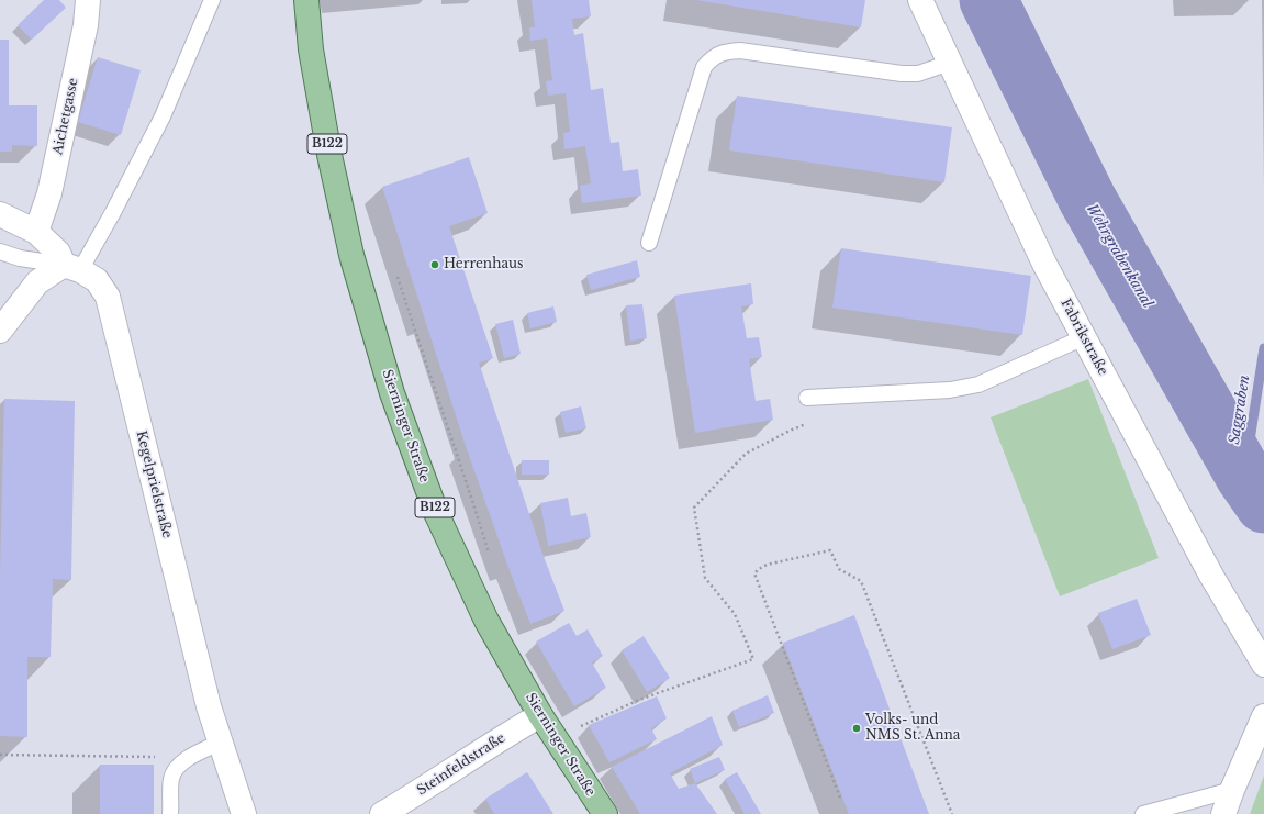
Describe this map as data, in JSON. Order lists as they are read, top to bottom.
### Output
{
  "streets": {
    "main road": ["B122", "Sierninger Straße"],
    "street": [
      "Aichetgasse",
      "Fabrikstraße",
      "Kegelprielstraße",
      "Steinfeldstraße"
    ]
  },
  "crossings": [
    ["Sierninger Straße", "Steinfeldstraße"]
  ],
  "water": ["Wehrgrabenkanal", "Saggraben"],
  "places": ["Herrenhaus", "Volks- und NMS St. Anna"]
}
